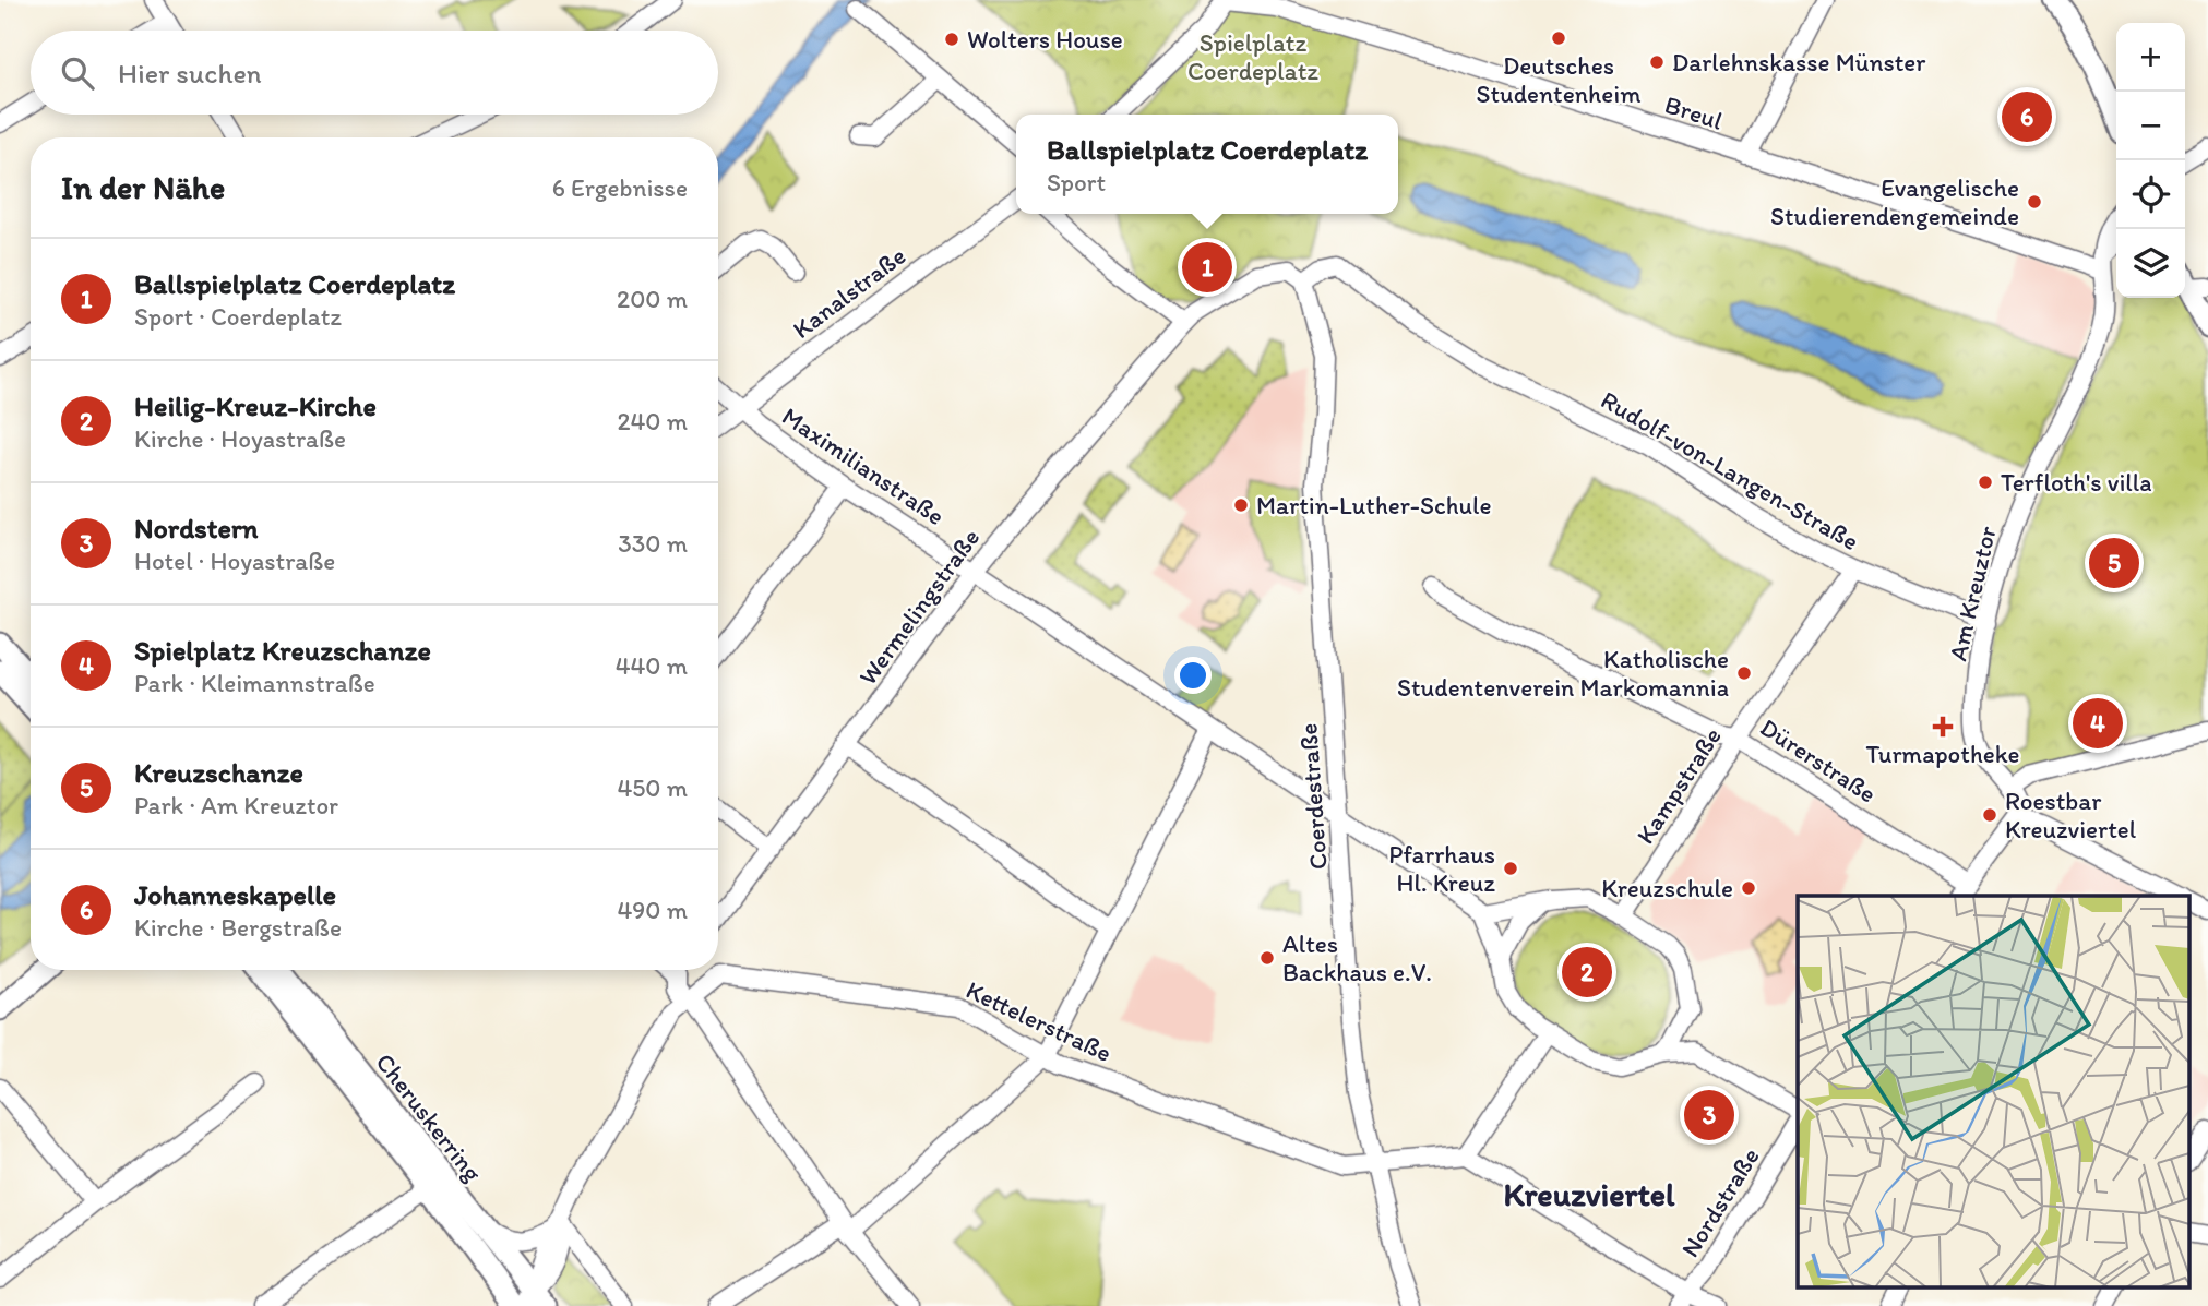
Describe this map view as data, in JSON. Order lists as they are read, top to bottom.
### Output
{
  "streets": {
    "main road": ["Cheruskerring"],
    "street": [
      "Breul",
      "Kanalstraße",
      "Maximilianstraße",
      "Rudolf-von-Langen-Straße",
      "Am Kreuztor",
      "Wermelingstraße",
      "Dürerstraße",
      "Kampstraße",
      "Coerdestraße",
      "Kettelerstraße",
      "Nordstraße"
    ]
  },
  "crossings": [
    ["Breul", "Am Kreuztor"],
    ["Kanalstraße", "Maximilianstraße"],
    ["Maximilianstraße", "Wermelingstraße"],
    ["Maximilianstraße", "Coerdestraße"],
    ["Rudolf-von-Langen-Straße", "Am Kreuztor"],
    ["Rudolf-von-Langen-Straße", "Wermelingstraße"],
    ["Rudolf-von-Langen-Straße", "Kampstraße"],
    ["Rudolf-von-Langen-Straße", "Coerdestraße"],
    ["Wermelingstraße", "Coerdestraße"],
    ["Dürerstraße", "Kampstraße"],
    ["Coerdestraße", "Kettelerstraße"],
    ["Kettelerstraße", "Cheruskerring"]
  ],
  "districts": ["Kreuzviertel"],
  "parks": ["Spielplatz Coerdeplatz"],
  "places": {
    "other": [
      "Deutsches Studentenheim",
      "Wolters House",
      "Darlehnskasse Münster",
      "Evangelische Studierendengemeinde",
      "Terfloth's villa",
      "Martin-Luther-Schule",
      "Katholische Studentenverein Markomannia",
      "Roestbar Kreuzviertel",
      "Pfarrhaus Hl. Kreuz",
      "Kreuzschule",
      "Altes Backhaus e.V."
    ],
    "health": ["Turmapotheke"]
  },
  "page": {
    "map_buttons": ["+", "−"],
    "search": "Hier suchen",
    "pins": [
      "6",
      "1",
      "5",
      "4",
      "2",
      "3"
    ],
    "popup": ["Ballspielplatz Coerdeplatz", "Sport"],
    "heading": ["In der Nähe", "6 Ergebnisse"],
    "list": [
      {
        "mark": "1",
        "name": "Ballspielplatz Coerdeplatz",
        "note": "Sport · Coerdeplatz",
        "value": "200 m"
      },
      {
        "mark": "2",
        "name": "Heilig-Kreuz-Kirche",
        "note": "Kirche · Hoyastraße",
        "value": "240 m"
      },
      {
        "mark": "3",
        "name": "Nordstern",
        "note": "Hotel · Hoyastraße",
        "value": "330 m"
      },
      {
        "mark": "4",
        "name": "Spielplatz Kreuzschanze",
        "note": "Park · Kleimannstraße",
        "value": "440 m"
      },
      {
        "mark": "5",
        "name": "Kreuzschanze",
        "note": "Park · Am Kreuztor",
        "value": "450 m"
      },
      {
        "mark": "6",
        "name": "Johanneskapelle",
        "note": "Kirche · Bergstraße",
        "value": "490 m"
      }
    ]
  }
}
